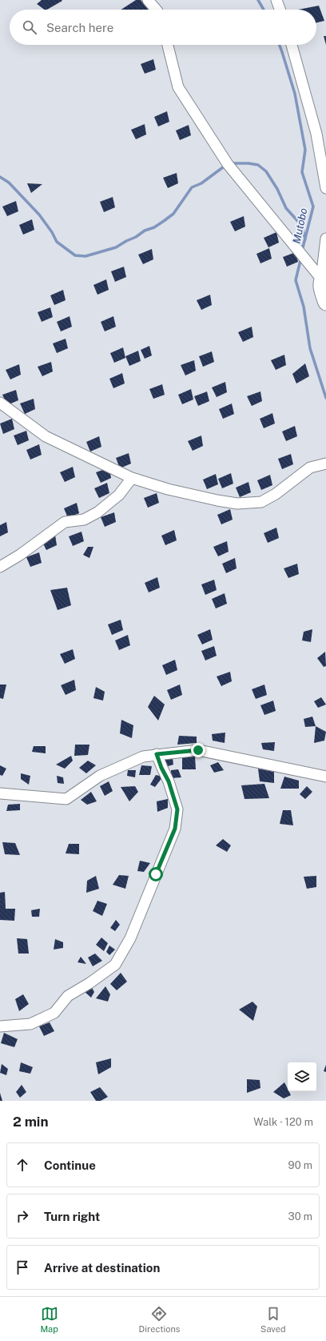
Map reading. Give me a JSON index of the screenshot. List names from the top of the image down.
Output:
{
  "water": ["Mutobo"],
  "page": {
    "search": "Search here",
    "heading": ["2 min", "Walk · 120 m"],
    "list": [
      ["Continue", "90 m"],
      ["Turn right", "30 m"],
      "Arrive at destination"
    ],
    "nav": ["Map", "Directions", "Saved"]
  }
}
